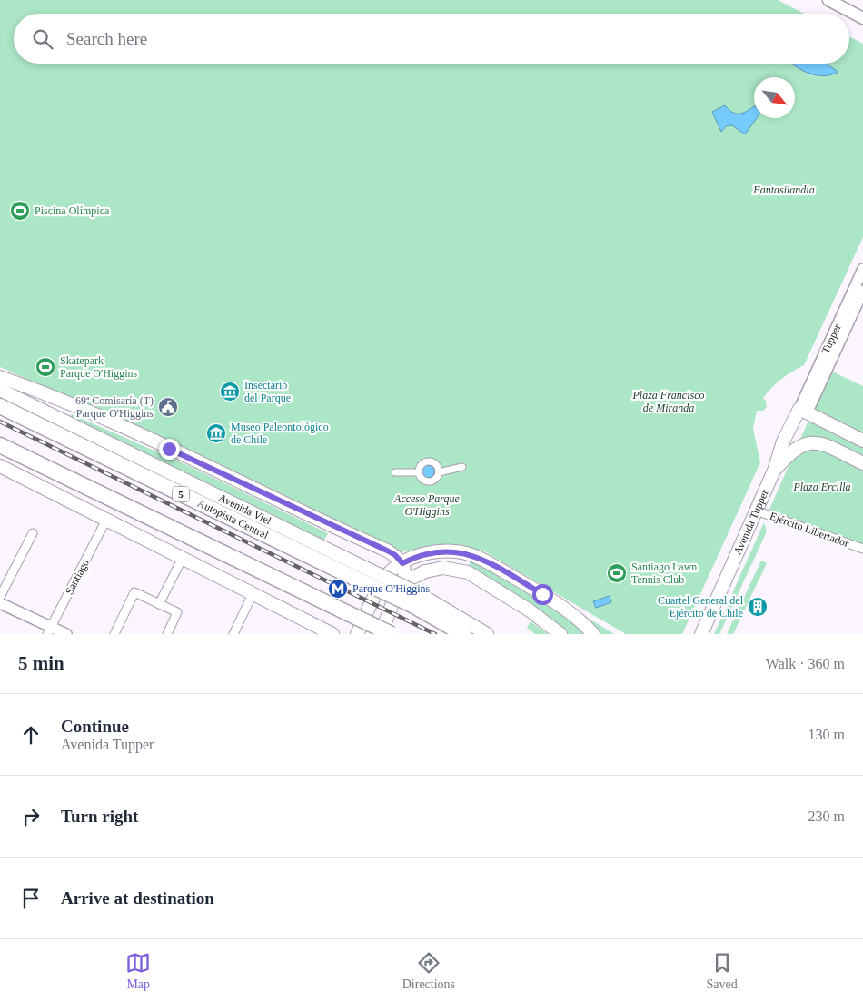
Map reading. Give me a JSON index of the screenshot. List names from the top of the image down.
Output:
{
  "streets": {
    "highway": ["5", "Autopista Central"],
    "main road": ["Avenida Viel", "Avenida Tupper"],
    "street": ["Tupper", "Ejército Libertador", "Santiago"]
  },
  "crossings": [
    ["Tupper", "Avenida Tupper"],
    ["Avenida Viel", "Autopista Central"],
    ["Avenida Tupper", "Ejército Libertador"]
  ],
  "parks": [
    "Fantasilandia",
    "Plaza Francisco de Miranda",
    "Plaza Ercilla",
    "Acceso Parque O'Higgins"
  ],
  "places": {
    "sports": ["Piscina Olímpica", "Skatepark Parque O'Higgins", "Santiago Lawn Tennis Club"],
    "museum": ["Insectario del Parque", "Museo Paleontológico de Chile"],
    "public building": ["69ª Comisaría (T) Parque O'Higgins"],
    "metro station": ["Parque O'Higgins"],
    "building": ["Cuartel General del Ejército de Chile"]
  },
  "north": "bottom right",
  "page": {
    "search": "Search here",
    "heading": ["5 min", "Walk · 360 m"],
    "list": [
      ["Continue", "Avenida Tupper", "130 m"],
      ["Turn right", "230 m"],
      "Arrive at destination"
    ],
    "nav": ["Map", "Directions", "Saved"]
  }
}
